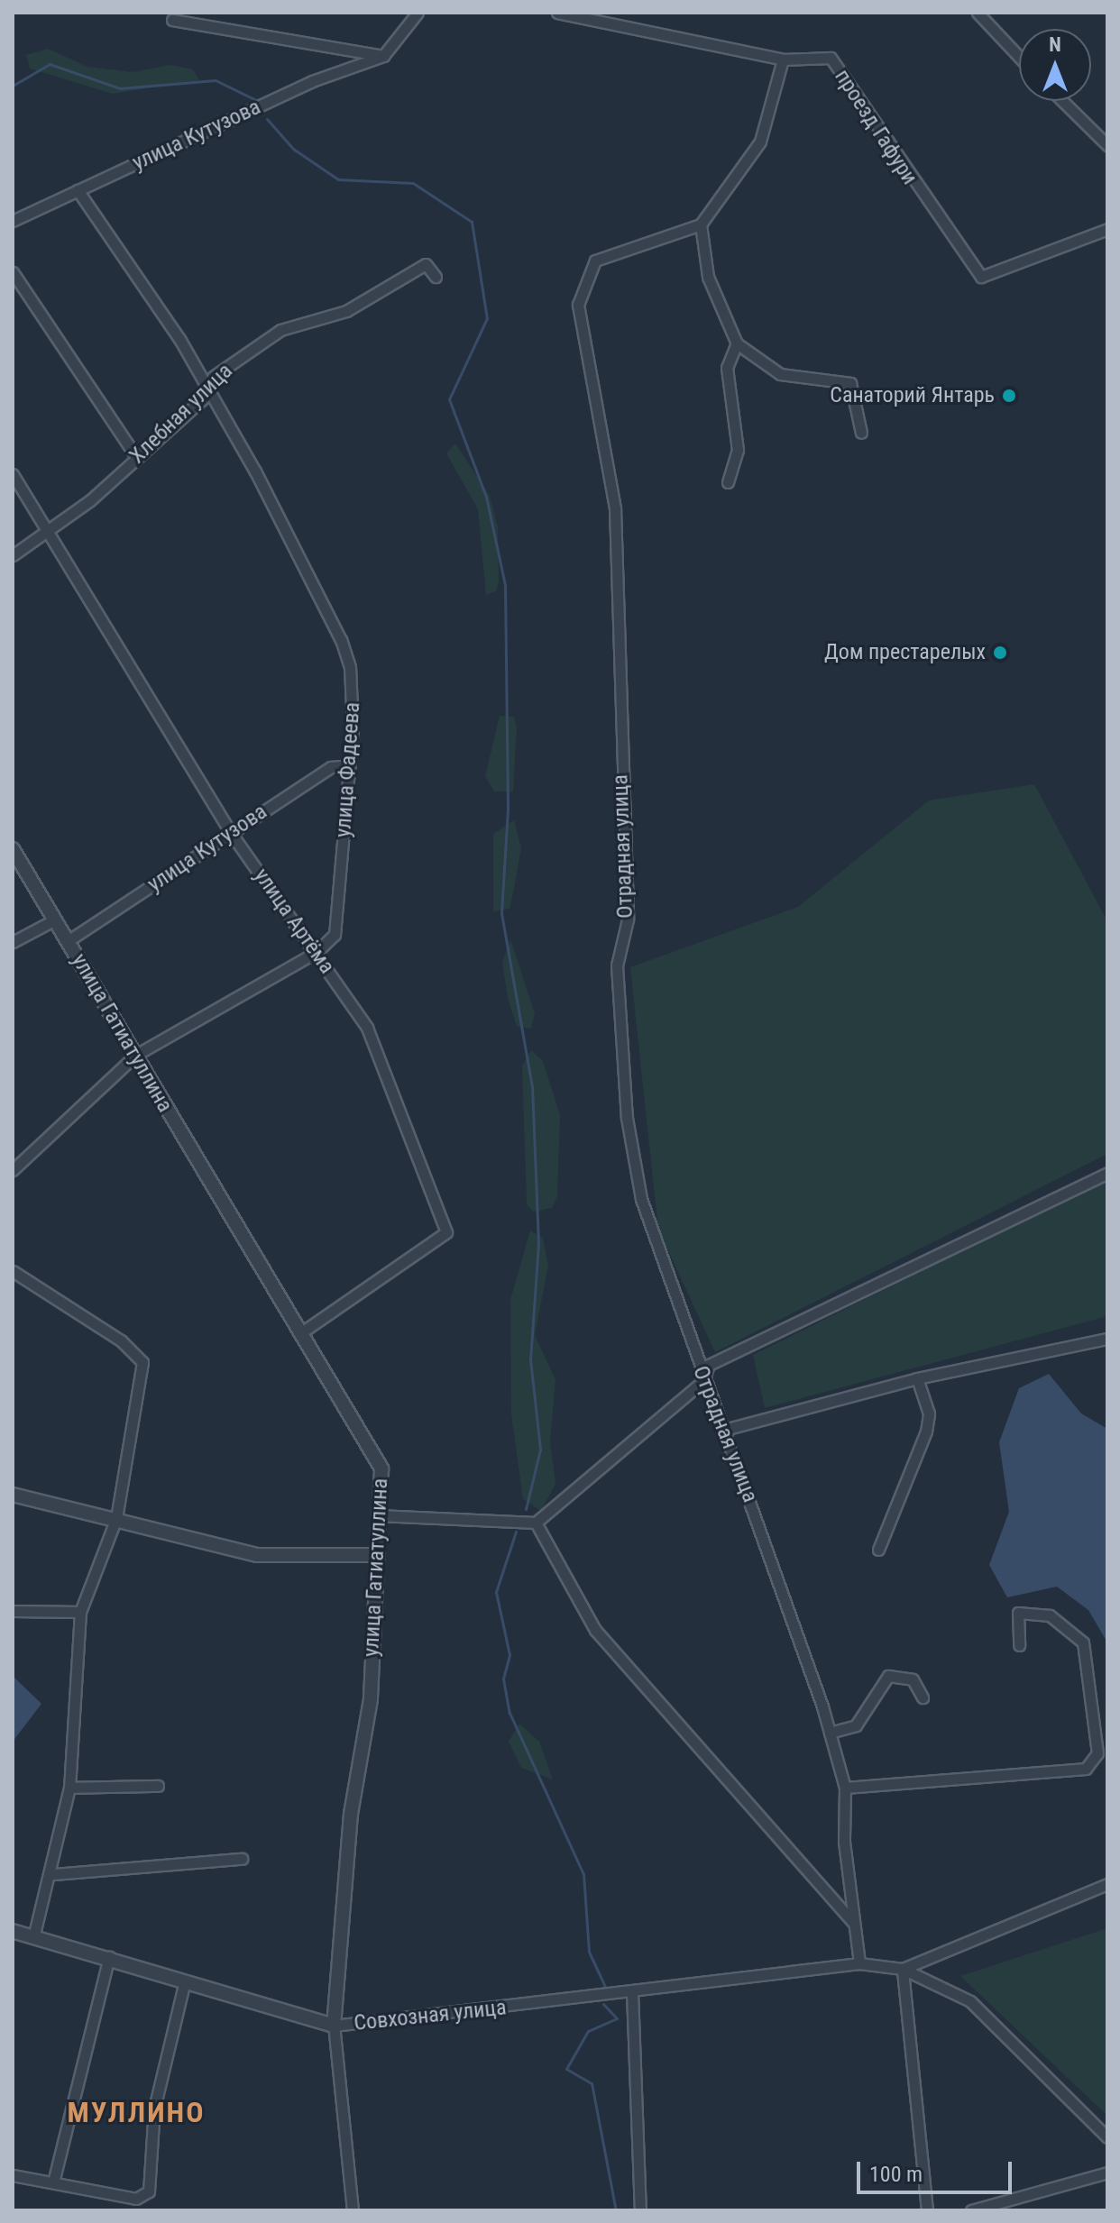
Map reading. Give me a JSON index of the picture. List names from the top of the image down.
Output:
{
  "streets": {
    "street": [
      "проезд Гафури",
      "улица Кутузова",
      "Хлебная улица",
      "улица Фадеева",
      "Отрадная улица",
      "улица Артёма",
      "улица Гатиатуллина",
      "Совхозная улица"
    ]
  },
  "crossings": [
    ["улица Кутузова", "улица Фадеева"],
    ["улица Кутузова", "улица Артёма"],
    ["улица Кутузова", "улица Гатиатуллина"],
    ["Хлебная улица", "улица Фадеева"],
    ["Хлебная улица", "улица Артёма"],
    ["улица Фадеева", "улица Артёма"],
    ["улица Фадеева", "улица Гатиатуллина"],
    ["Отрадная улица", "Совхозная улица"],
    ["улица Артёма", "улица Гатиатуллина"],
    ["улица Гатиатуллина", "Совхозная улица"]
  ],
  "districts": ["МУЛЛИНО"],
  "places": ["Санаторий Янтарь", "Дом престарелых"],
  "scale_bar": "100 m",
  "north": "top"
}
